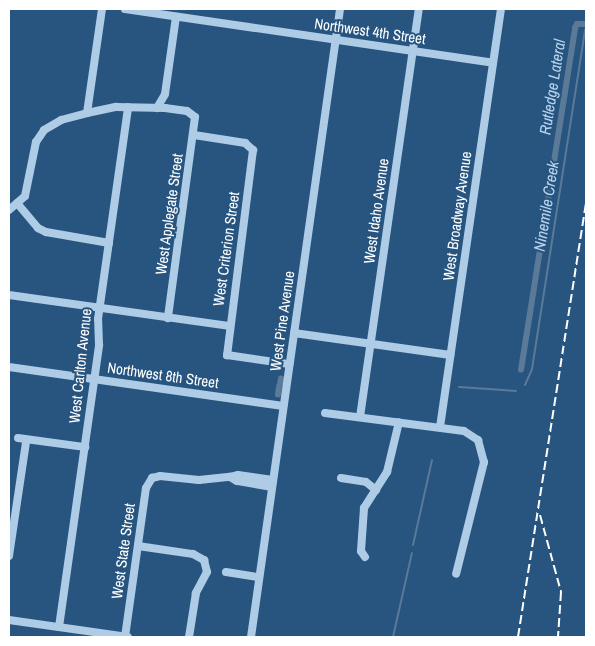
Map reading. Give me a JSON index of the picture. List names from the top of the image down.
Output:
{
  "streets": {
    "street": [
      "Northwest 4th Street",
      "West Idaho Avenue",
      "West Applegate Street",
      "West Broadway Avenue",
      "West Criterion Street",
      "West Pine Avenue",
      "West Carlton Avenue",
      "Northwest 8th Street",
      "West State Street"
    ]
  },
  "crossings": [
    ["Northwest 4th Street", "West Idaho Avenue"],
    ["Northwest 4th Street", "West Broadway Avenue"],
    ["Northwest 4th Street", "West Pine Avenue"],
    ["West Applegate Street", "West Criterion Street"],
    ["West Criterion Street", "West Pine Avenue"],
    ["West Pine Avenue", "Northwest 8th Street"],
    ["West Pine Avenue", "West State Street"],
    ["West Carlton Avenue", "Northwest 8th Street"]
  ],
  "water": ["Rutledge Lateral", "Ninemile Creek"]
}
